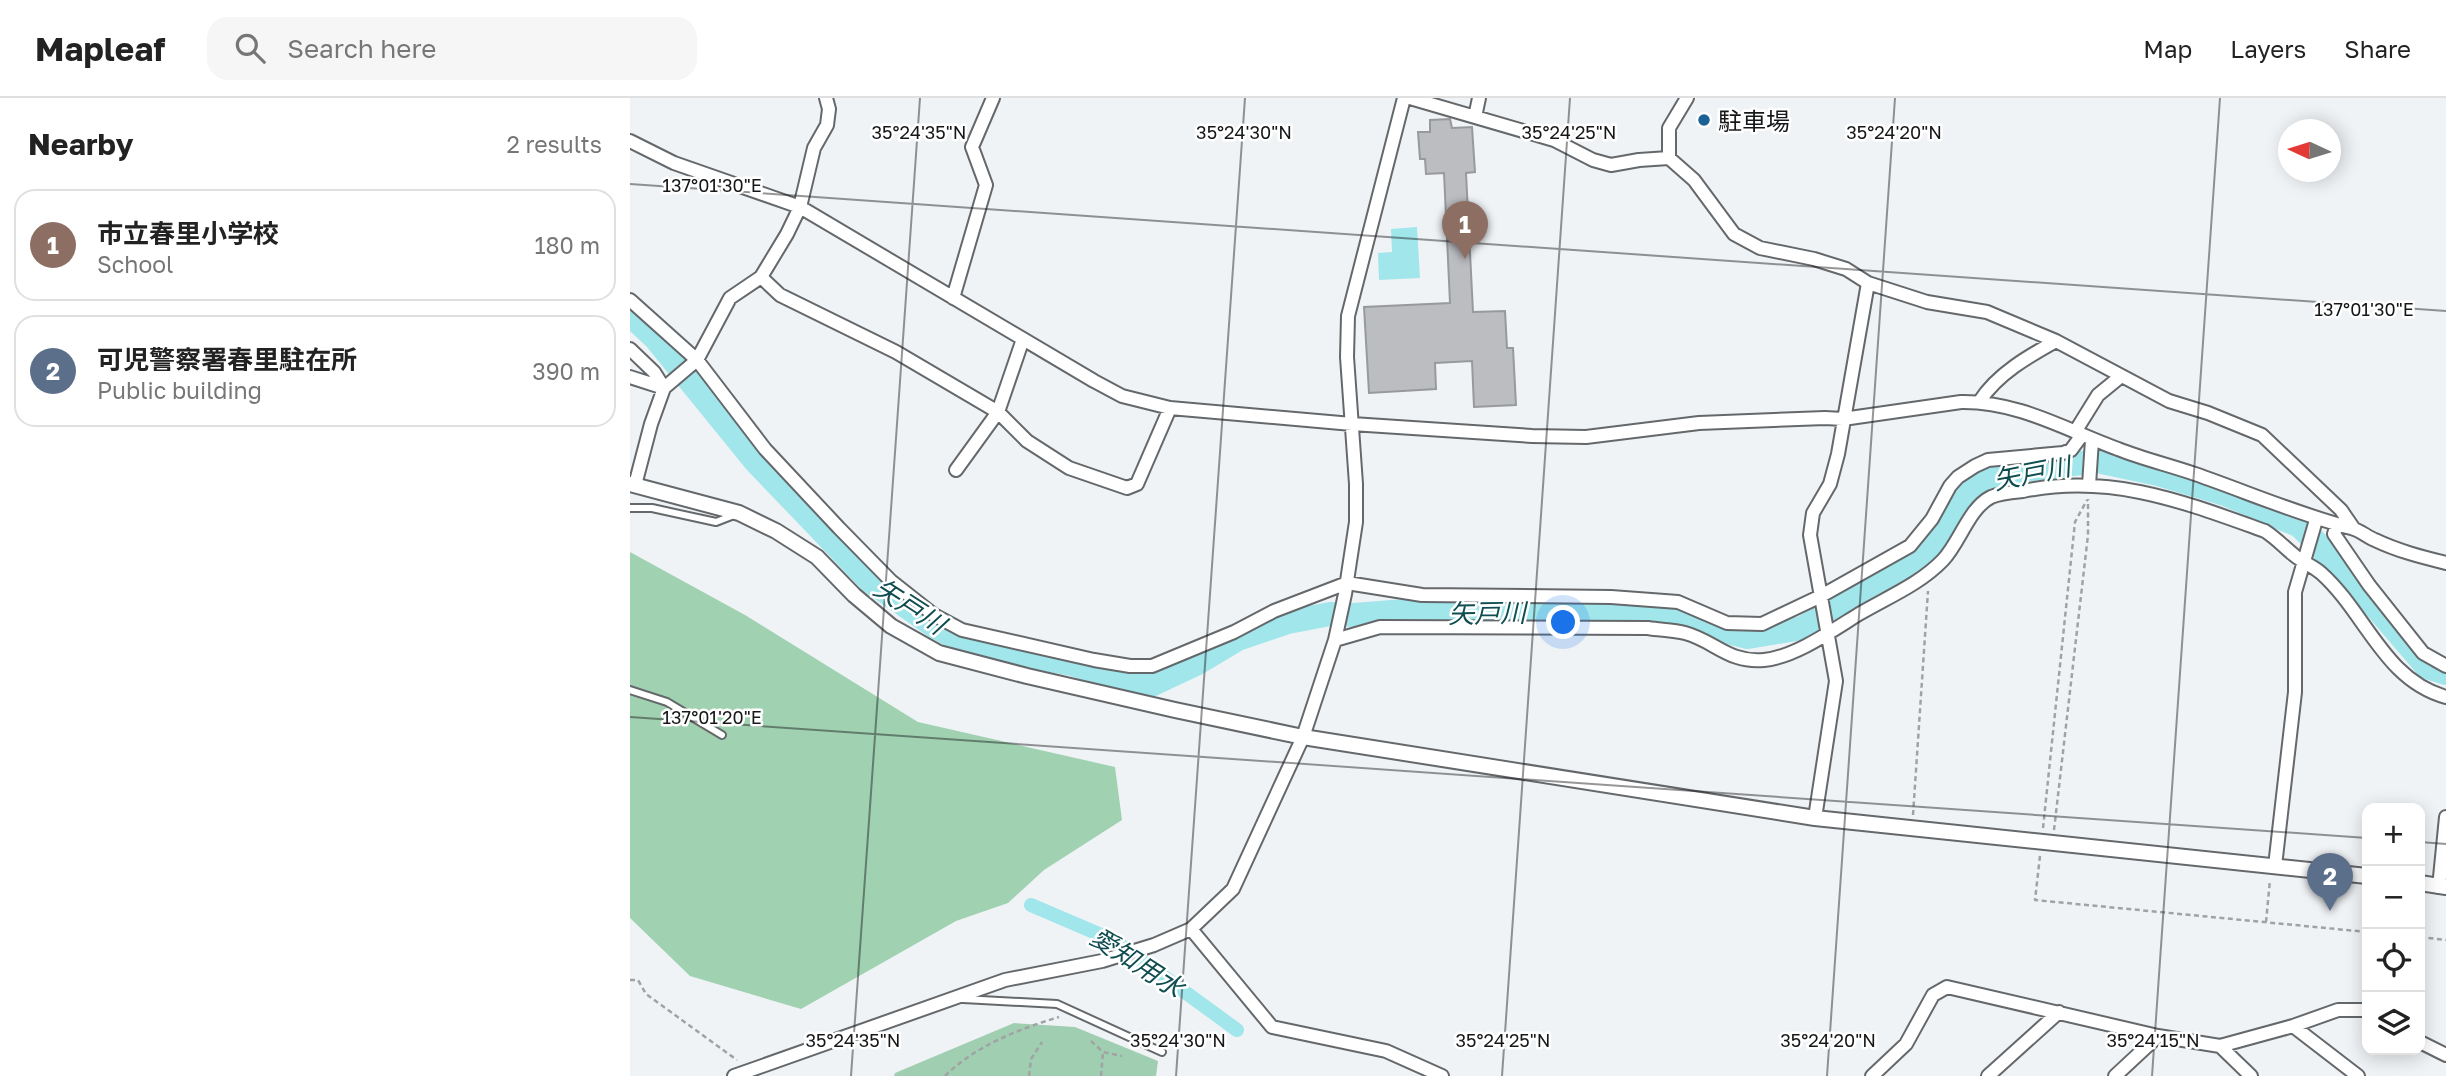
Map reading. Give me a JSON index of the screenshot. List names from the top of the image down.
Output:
{
  "water": ["矢戸川", "愛知用水"],
  "places": ["駐車場"],
  "north": "left",
  "page": {
    "header": "Mapleaf",
    "search": "Search here",
    "nav": ["Map", "Layers", "Share"],
    "heading": ["Nearby", "2 results"],
    "list": [
      {
        "mark": "1",
        "name": "市立春里小学校",
        "note": "School",
        "value": "180 m"
      },
      {
        "mark": "2",
        "name": "可児警察署春里駐在所",
        "note": "Public building",
        "value": "390 m"
      }
    ],
    "pins": ["1", "2"],
    "map_buttons": ["+", "−"]
  },
  "coordinates": [
    "35°24'35\"N",
    "35°24'30\"N",
    "35°24'25\"N",
    "35°24'20\"N",
    "137°01'30\"E",
    "137°01'20\"E",
    "35°24'15\"N"
  ]
}
